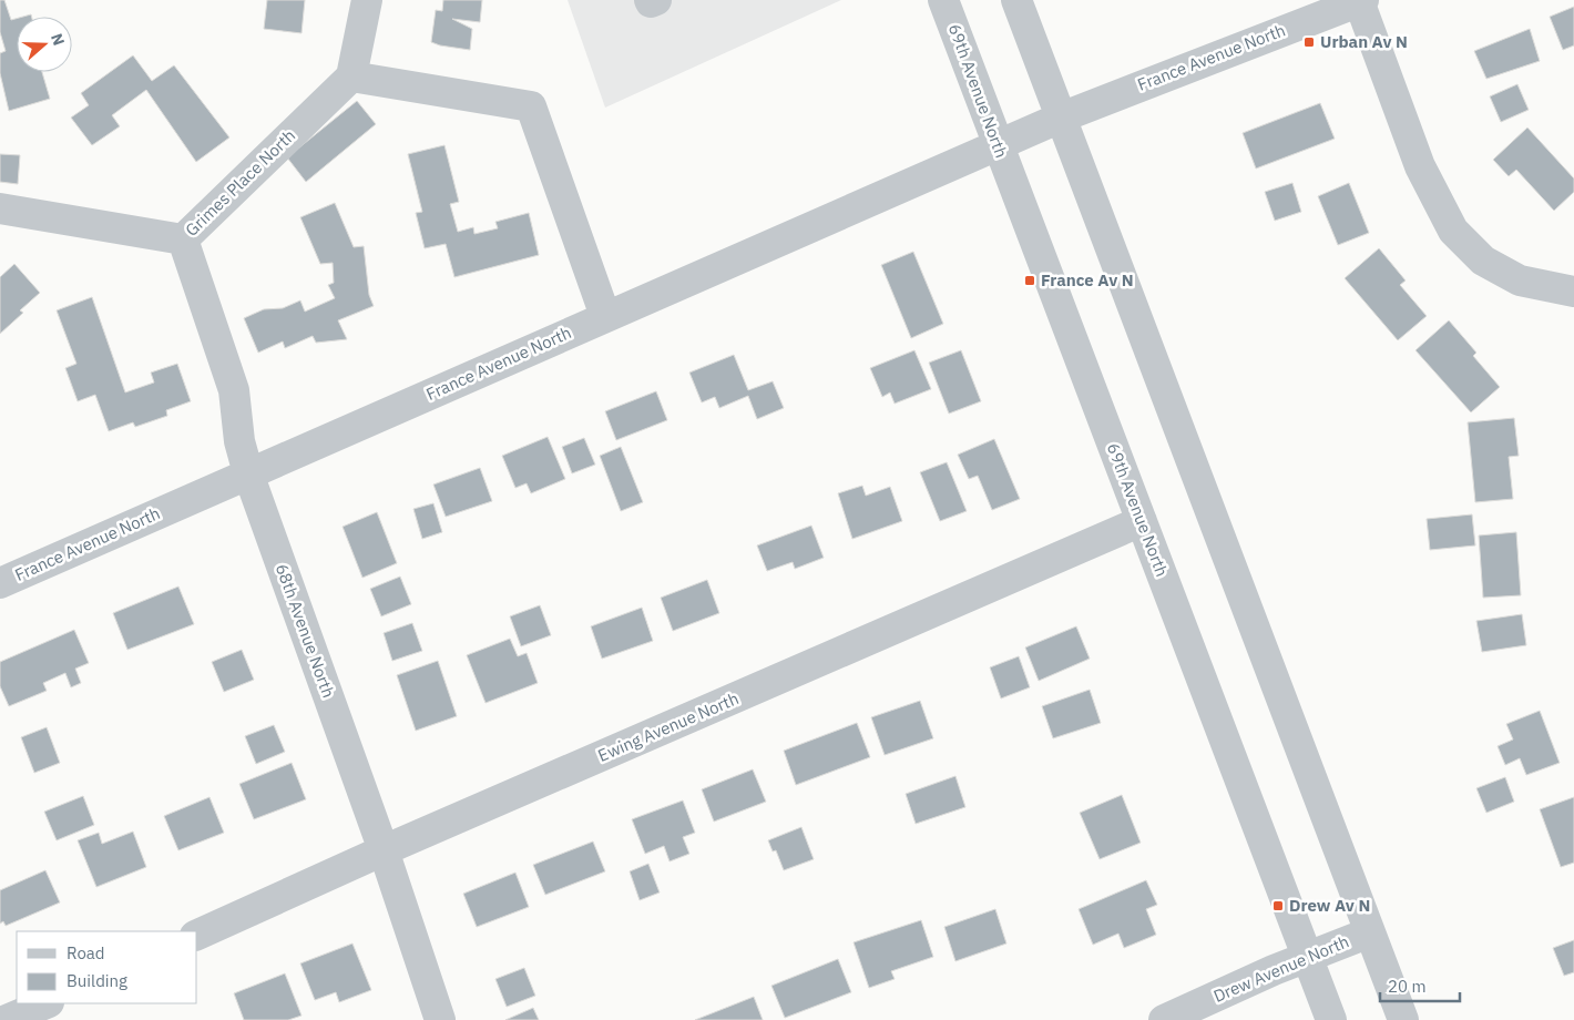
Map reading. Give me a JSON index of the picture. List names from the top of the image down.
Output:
{
  "streets": {
    "street": [
      "France Avenue North",
      "69th Avenue North",
      "Grimes Place North",
      "68th Avenue North",
      "Ewing Avenue North",
      "Drew Avenue North"
    ]
  },
  "crossings": [
    ["France Avenue North", "69th Avenue North"],
    ["France Avenue North", "68th Avenue North"],
    ["69th Avenue North", "Ewing Avenue North"],
    ["69th Avenue North", "Drew Avenue North"],
    ["Grimes Place North", "68th Avenue North"],
    ["68th Avenue North", "Ewing Avenue North"]
  ],
  "places": {
    "transit": ["Urban Av N", "France Av N", "Drew Av N"]
  },
  "legend": ["Road", "Building"],
  "scale_bar": "20 m",
  "north": "right"
}
